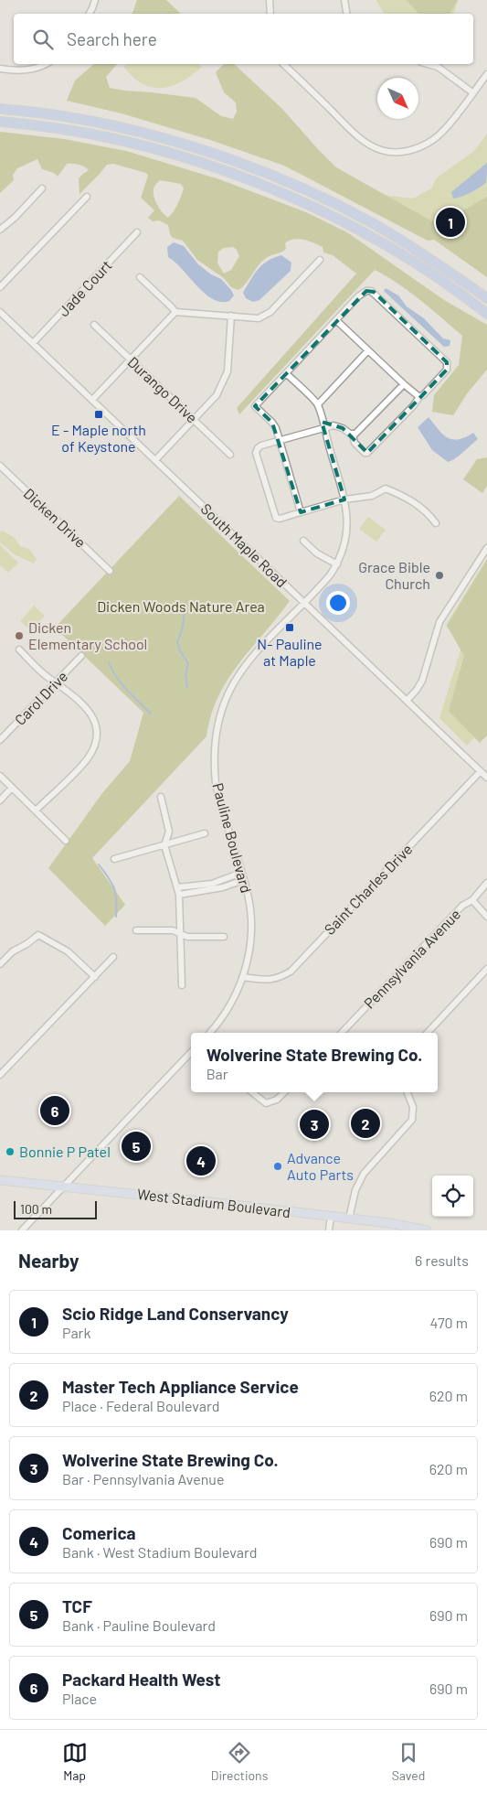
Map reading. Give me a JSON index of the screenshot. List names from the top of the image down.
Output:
{
  "streets": {
    "main road": ["West Stadium Boulevard"],
    "street": [
      "Jade Court",
      "Durango Drive",
      "Dicken Drive",
      "South Maple Road",
      "Carol Drive",
      "Pauline Boulevard",
      "Saint Charles Drive",
      "Pennsylvania Avenue"
    ]
  },
  "crossings": [
    ["Jade Court", "South Maple Road"],
    ["South Maple Road", "Pauline Boulevard"],
    ["South Maple Road", "Saint Charles Drive"],
    ["Pauline Boulevard", "Saint Charles Drive"]
  ],
  "parks": ["Dicken Woods Nature Area"],
  "places": {
    "transit": ["E - Maple north of Keystone", "N- Pauline at Maple"],
    "other": [
      "Grace Bible Church",
      "Dicken Elementary School",
      "Bonnie P Patel",
      "Advance Auto Parts"
    ]
  },
  "scale_bar": "100 m",
  "north": "bottom right",
  "page": {
    "search": "Search here",
    "pins": [
      "1",
      "6",
      "2",
      "3",
      "5",
      "4"
    ],
    "popup": ["Wolverine State Brewing Co.", "Bar"],
    "scale": "100 m",
    "heading": ["Nearby", "6 results"],
    "list": [
      {
        "mark": "1",
        "name": "Scio Ridge Land Conservancy",
        "note": "Park",
        "value": "470 m"
      },
      {
        "mark": "2",
        "name": "Master Tech Appliance Service",
        "note": "Place · Federal Boulevard",
        "value": "620 m"
      },
      {
        "mark": "3",
        "name": "Wolverine State Brewing Co.",
        "note": "Bar · Pennsylvania Avenue",
        "value": "620 m"
      },
      {
        "mark": "4",
        "name": "Comerica",
        "note": "Bank · West Stadium Boulevard",
        "value": "690 m"
      },
      {
        "mark": "5",
        "name": "TCF",
        "note": "Bank · Pauline Boulevard",
        "value": "690 m"
      },
      {
        "mark": "6",
        "name": "Packard Health West",
        "note": "Place",
        "value": "690 m"
      }
    ],
    "nav": ["Map", "Directions", "Saved"]
  }
}
